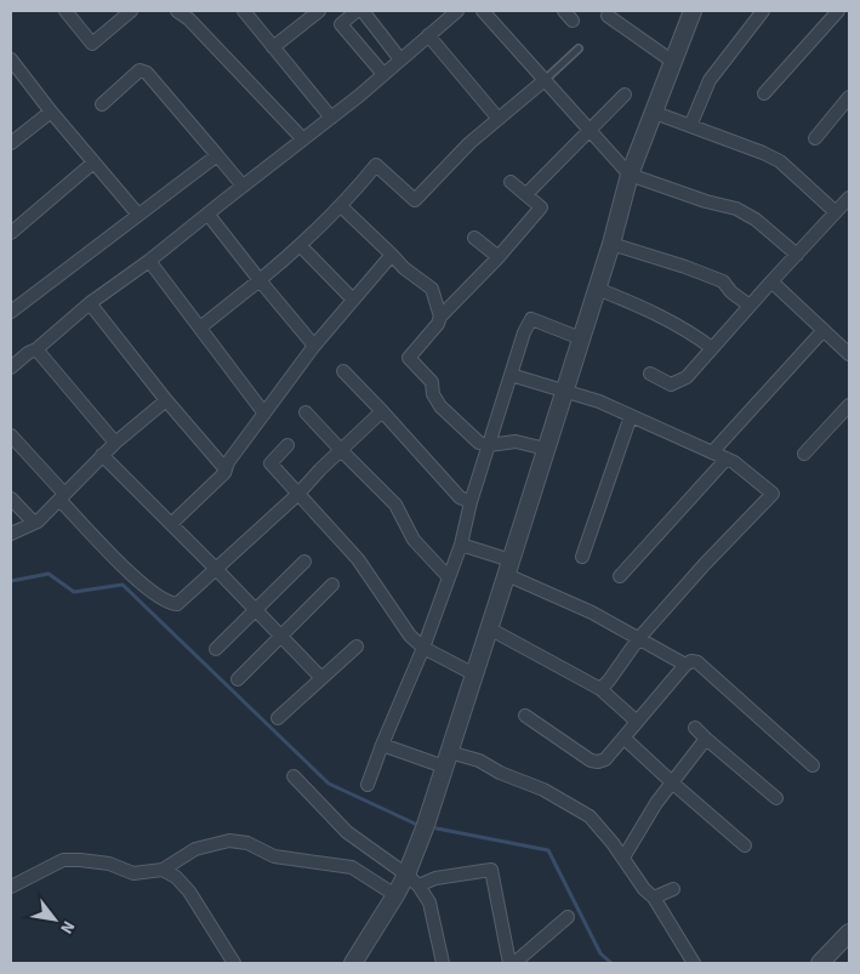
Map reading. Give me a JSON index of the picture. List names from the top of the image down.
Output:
{
  "north": "bottom right"
}
